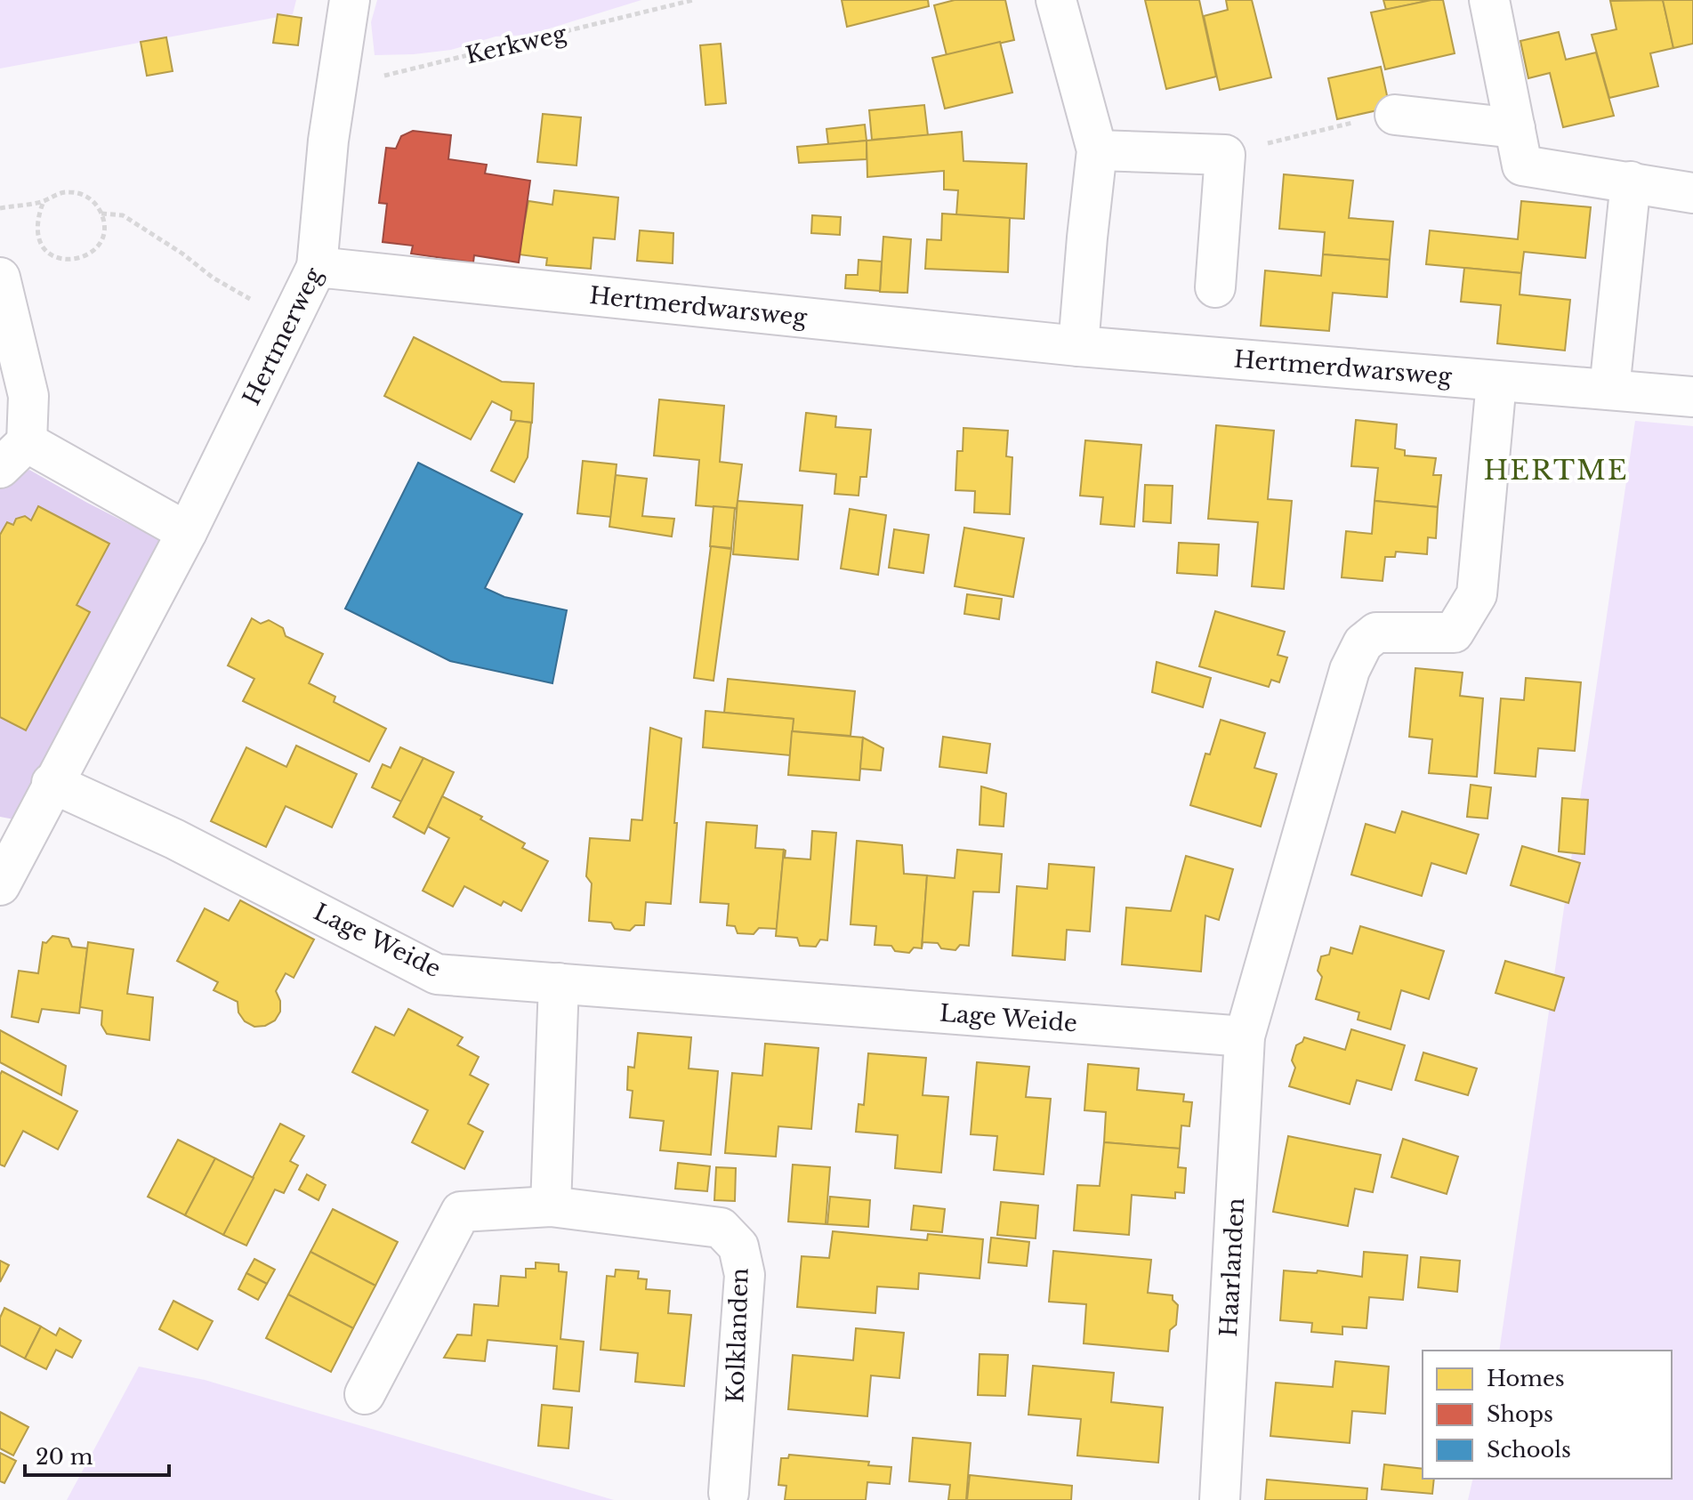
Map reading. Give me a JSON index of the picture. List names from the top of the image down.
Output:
{
  "streets": {
    "street": [
      "Hertmerdwarsweg",
      "Hertmerweg",
      "Lage Weide",
      "Haarlanden",
      "Kolklanden"
    ],
    "path": ["Kerkweg"]
  },
  "crossings": [
    ["Kerkweg", "Hertmerweg"],
    ["Hertmerdwarsweg", "Hertmerweg"],
    ["Hertmerweg", "Lage Weide"],
    ["Lage Weide", "Haarlanden"]
  ],
  "districts": ["HERTME"],
  "legend": ["Homes", "Shops", "Schools"],
  "scale_bar": "20 m"
}
